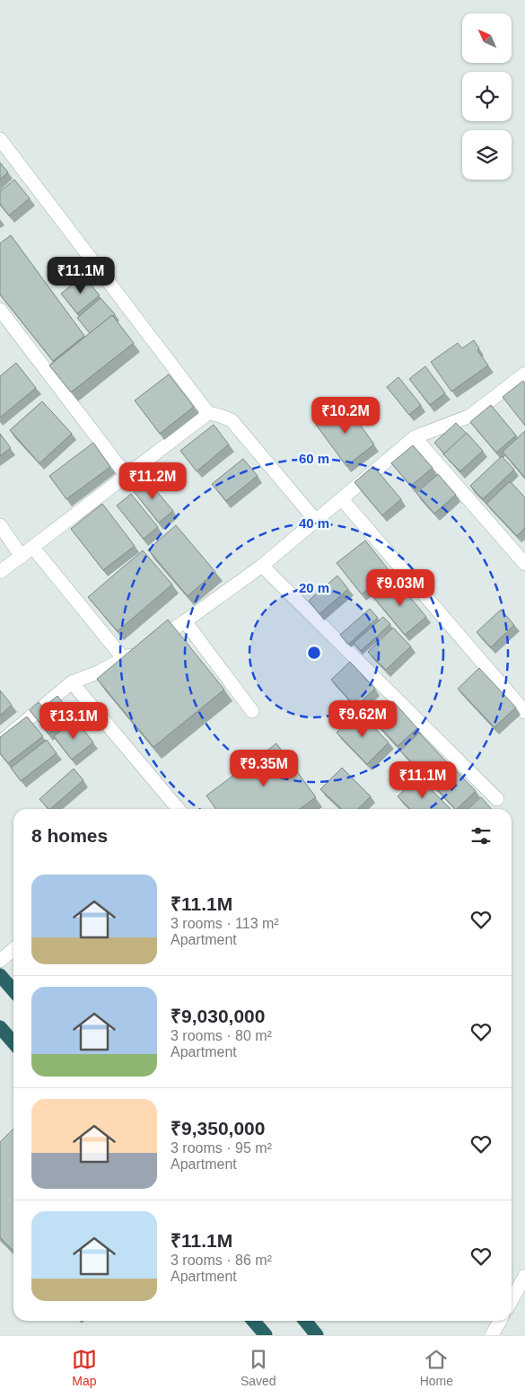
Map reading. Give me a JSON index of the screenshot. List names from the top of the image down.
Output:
{
  "north": "top left",
  "page": {
    "price": [
      "₹11.1M",
      "₹10.2M",
      "₹11.2M",
      "₹9.03M",
      "₹9.62M",
      "₹13.1M",
      "₹9.35M",
      "₹11.1M"
    ],
    "heading": "8 homes",
    "list": [
      {
        "name": "₹11.1M",
        "note": "3 rooms · 113 m² · Apartment"
      },
      {
        "name": "₹9,030,000",
        "note": "3 rooms · 80 m² · Apartment"
      },
      {
        "name": "₹9,350,000",
        "note": "3 rooms · 95 m² · Apartment"
      },
      {
        "name": "₹11.1M",
        "note": "3 rooms · 86 m² · Apartment"
      }
    ],
    "tabs": ["Map", "Saved", "Home"]
  },
  "rings": ["60 m", "40 m", "20 m"]
}
